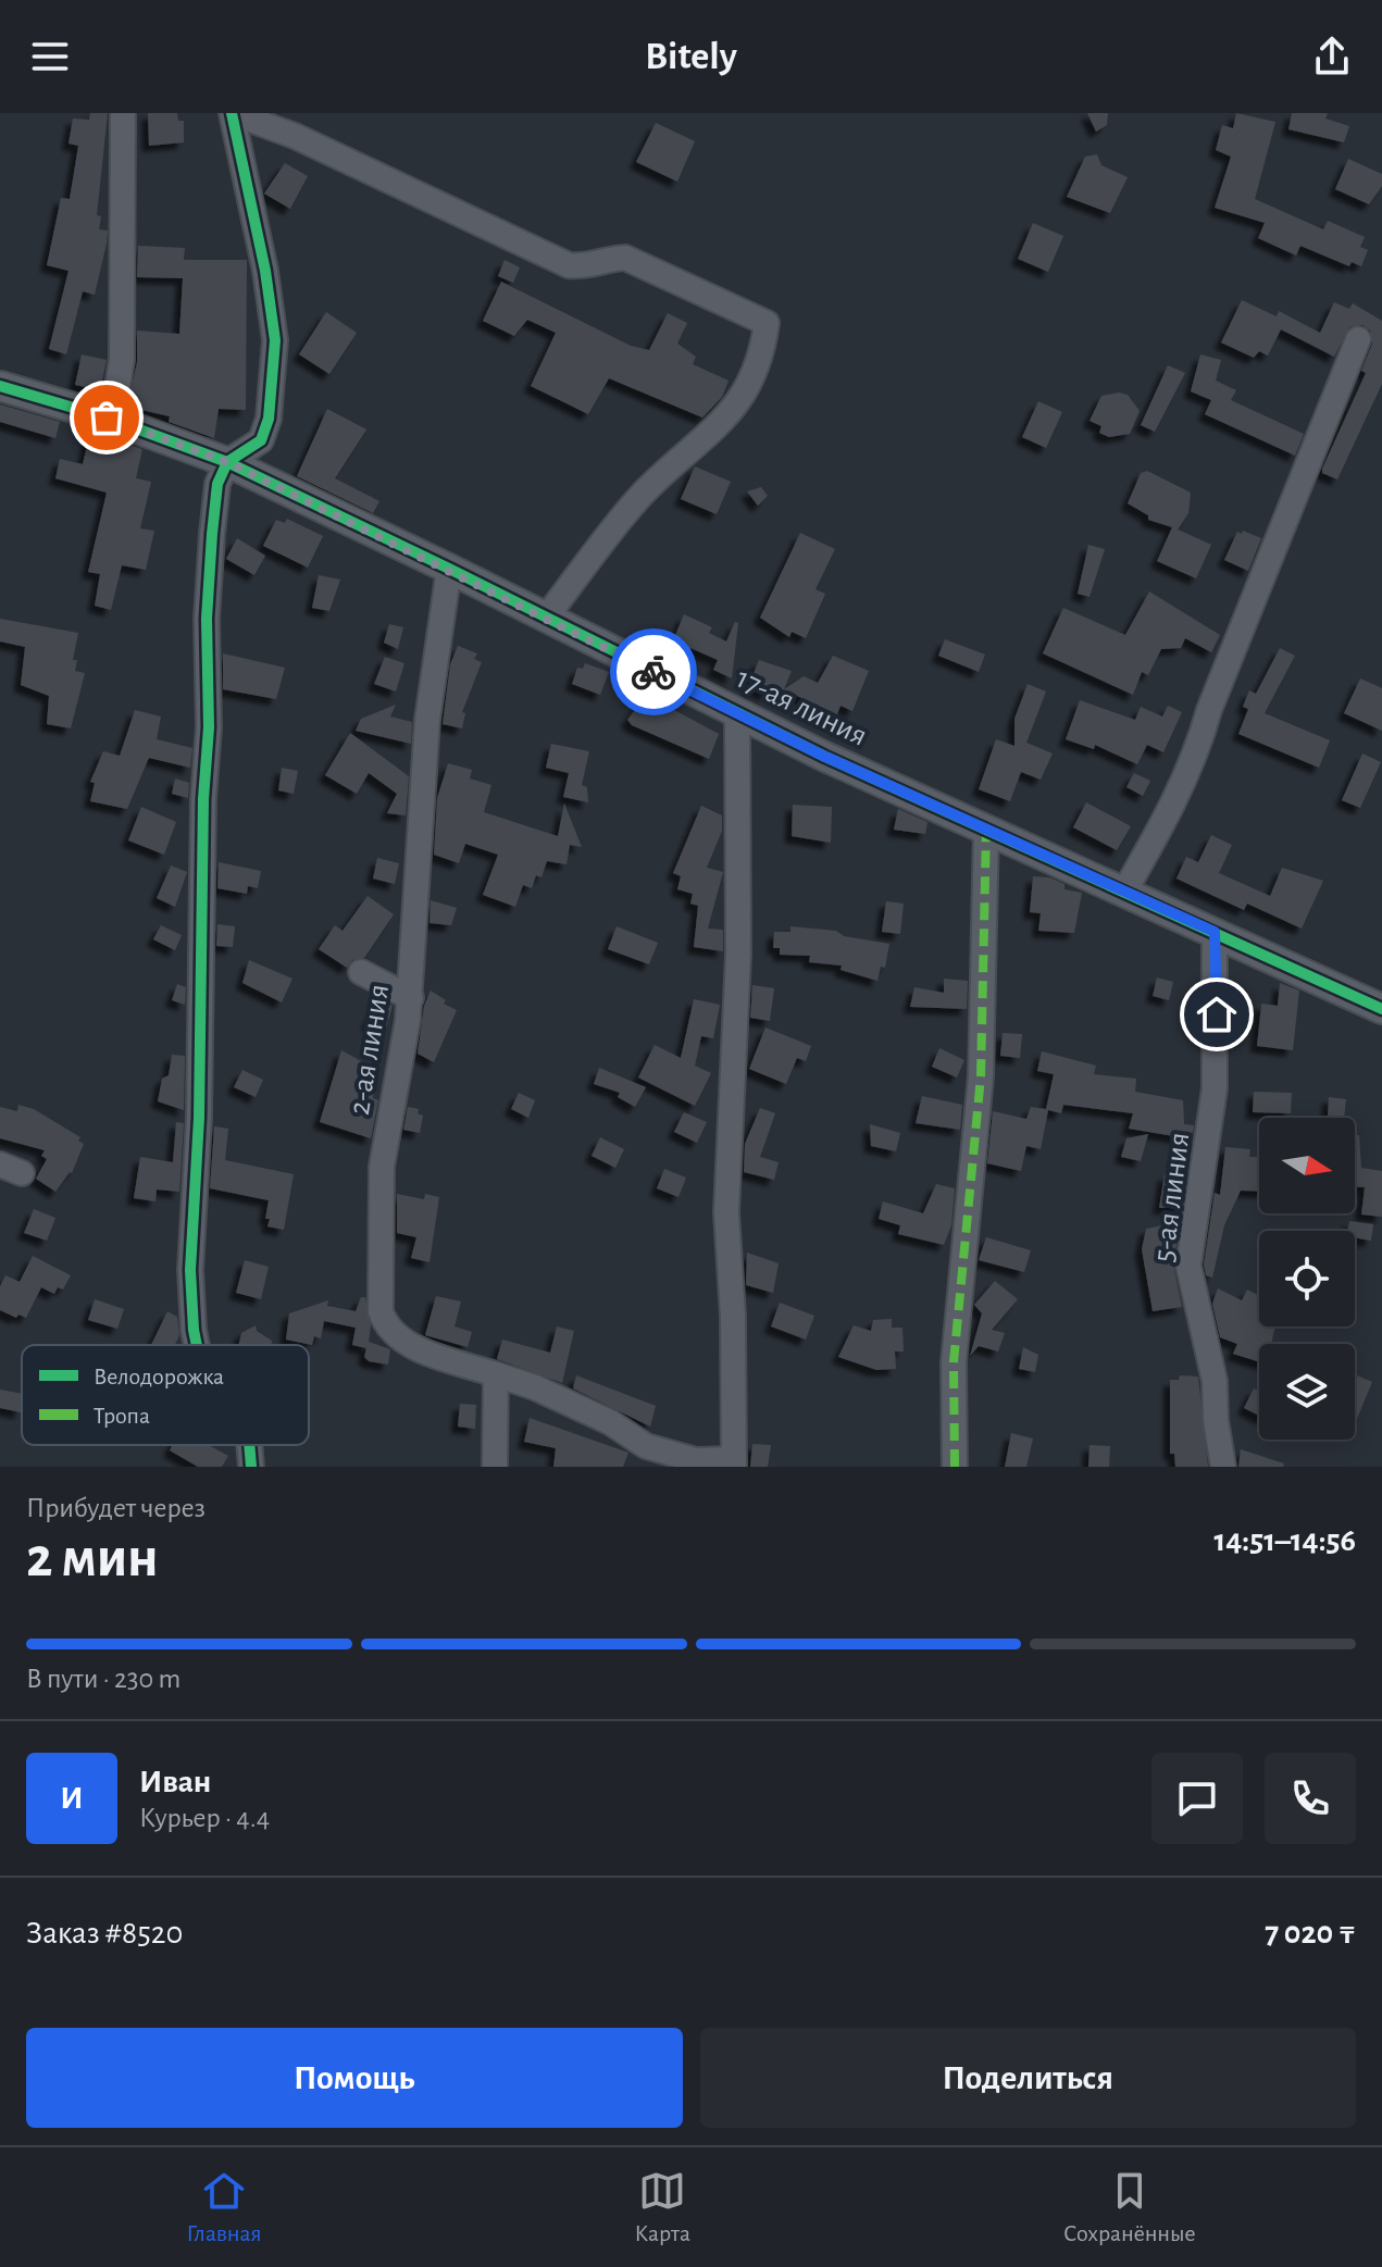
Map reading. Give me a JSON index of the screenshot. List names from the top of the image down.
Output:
{
  "streets": {
    "street": ["17-ая линия", "2-ая линия", "5-ая линия"]
  },
  "crossings": [
    ["17-ая линия", "2-ая линия"],
    ["17-ая линия", "5-ая линия"]
  ],
  "legend": ["Велодорожка", "Тропа"],
  "north": "right",
  "page": {
    "header": "Bitely",
    "heading": ["2 мин", "Прибудет через", "14:51–14:56"],
    "panel": [
      "Иван",
      "Курьер · 4.4",
      "Заказ #8520",
      "7 020 ₸"
    ],
    "bar": "В пути · 230 m",
    "round": "И",
    "buttons": ["Помощь", "Поделиться"],
    "tabs": ["Главная", "Карта", "Сохранённые"]
  }
}
